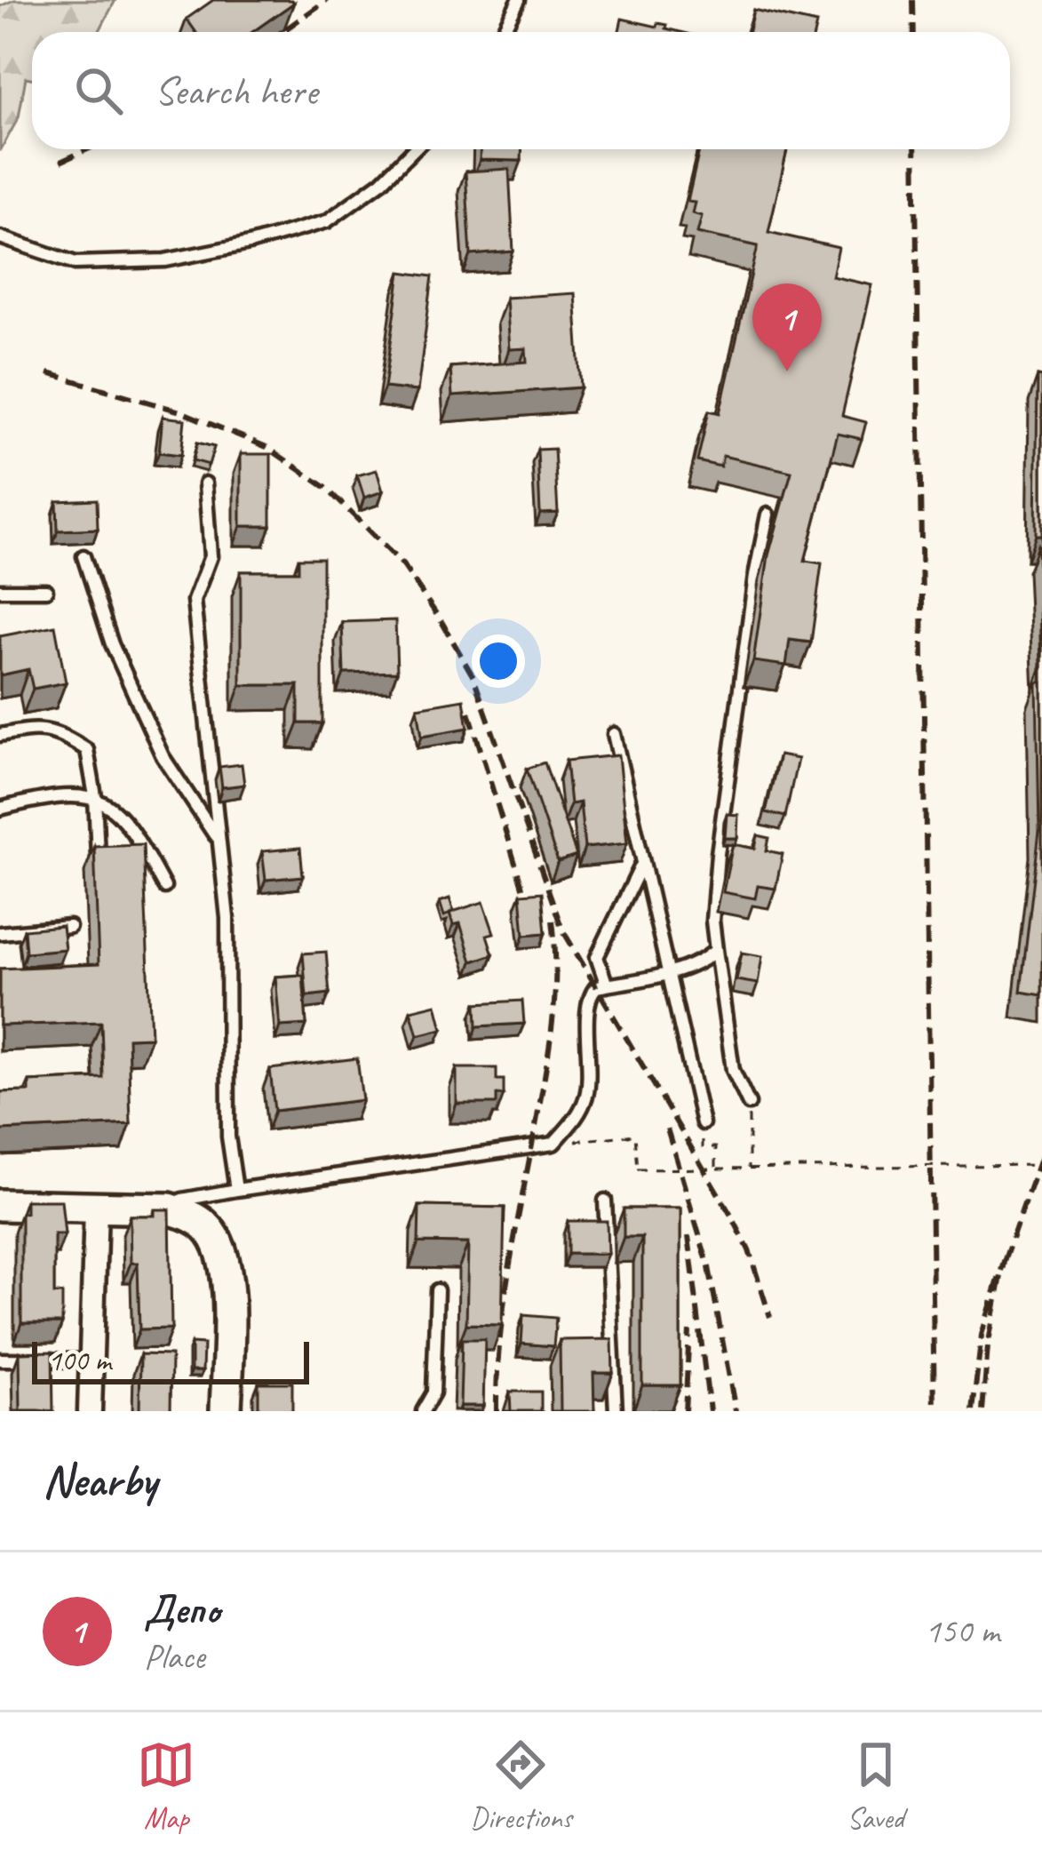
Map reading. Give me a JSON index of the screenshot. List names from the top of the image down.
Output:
{
  "scale_bar": "100 m",
  "page": {
    "search": "Search here",
    "pins": "1",
    "scale": "100 m",
    "heading": "Nearby",
    "list": [
      {
        "mark": "1",
        "name": "Депо",
        "note": "Place",
        "value": "150 m"
      }
    ],
    "nav": ["Map", "Directions", "Saved"]
  }
}
